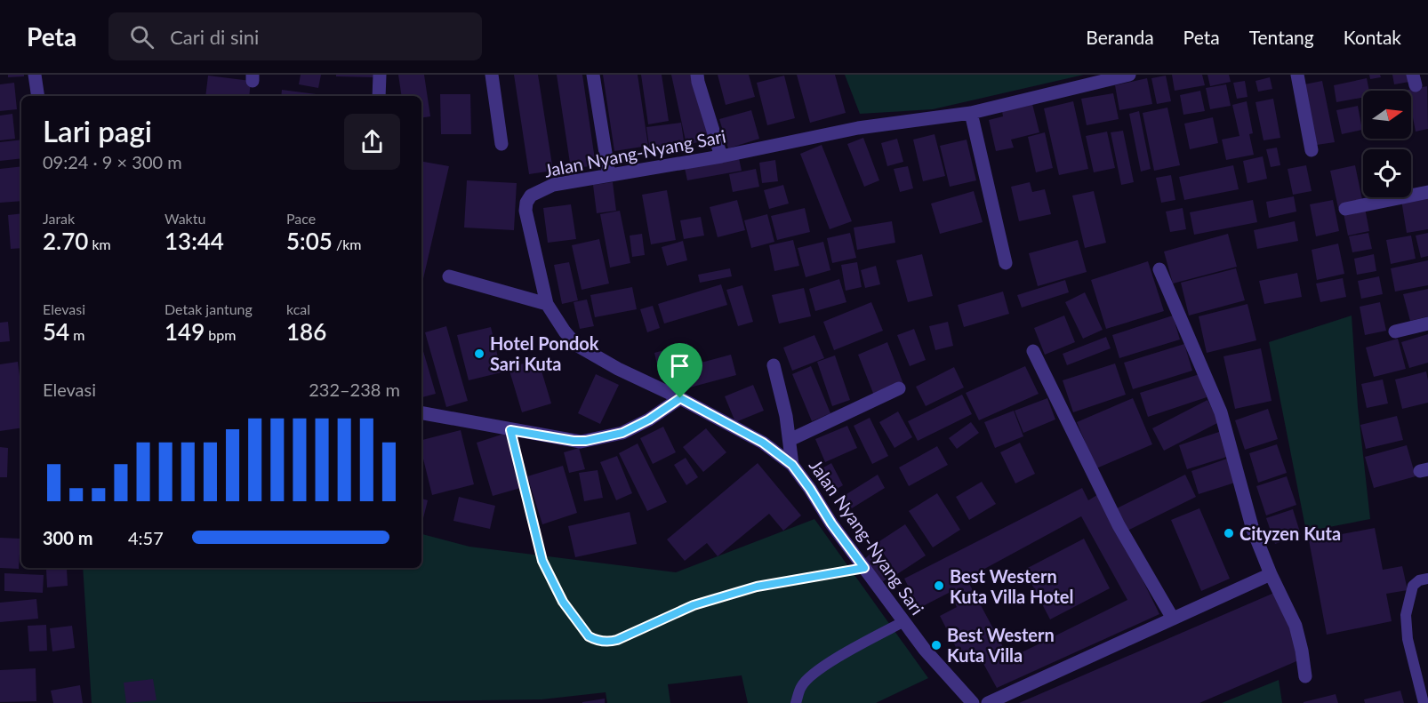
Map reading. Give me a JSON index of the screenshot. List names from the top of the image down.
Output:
{
  "streets": {
    "street": ["Jalan Nyang-Nyang Sari"]
  },
  "places": [
    "Hotel Pondok Sari Kuta",
    "Cityzen Kuta",
    "Best Western Kuta Villa Hotel",
    "Best Western Kuta Villa"
  ],
  "north": "right",
  "page": {
    "header": "Peta",
    "search": "Cari di sini",
    "nav": [
      "Beranda",
      "Peta",
      "Tentang",
      "Kontak"
    ],
    "heading": ["Lari pagi", "09:24 · 9 × 300 m"],
    "stats": [
      ["Jarak", "2.70 km"],
      ["Waktu", "13:44"],
      ["Pace", "5:05 /km"],
      ["Elevasi", "54 m"],
      ["Detak jantung", "149 bpm"],
      ["kcal", "186"]
    ],
    "chart": ["Elevasi", "232–238 m"],
    "list": [
      {
        "name": "300 m",
        "note": "4:57"
      }
    ]
  }
}
